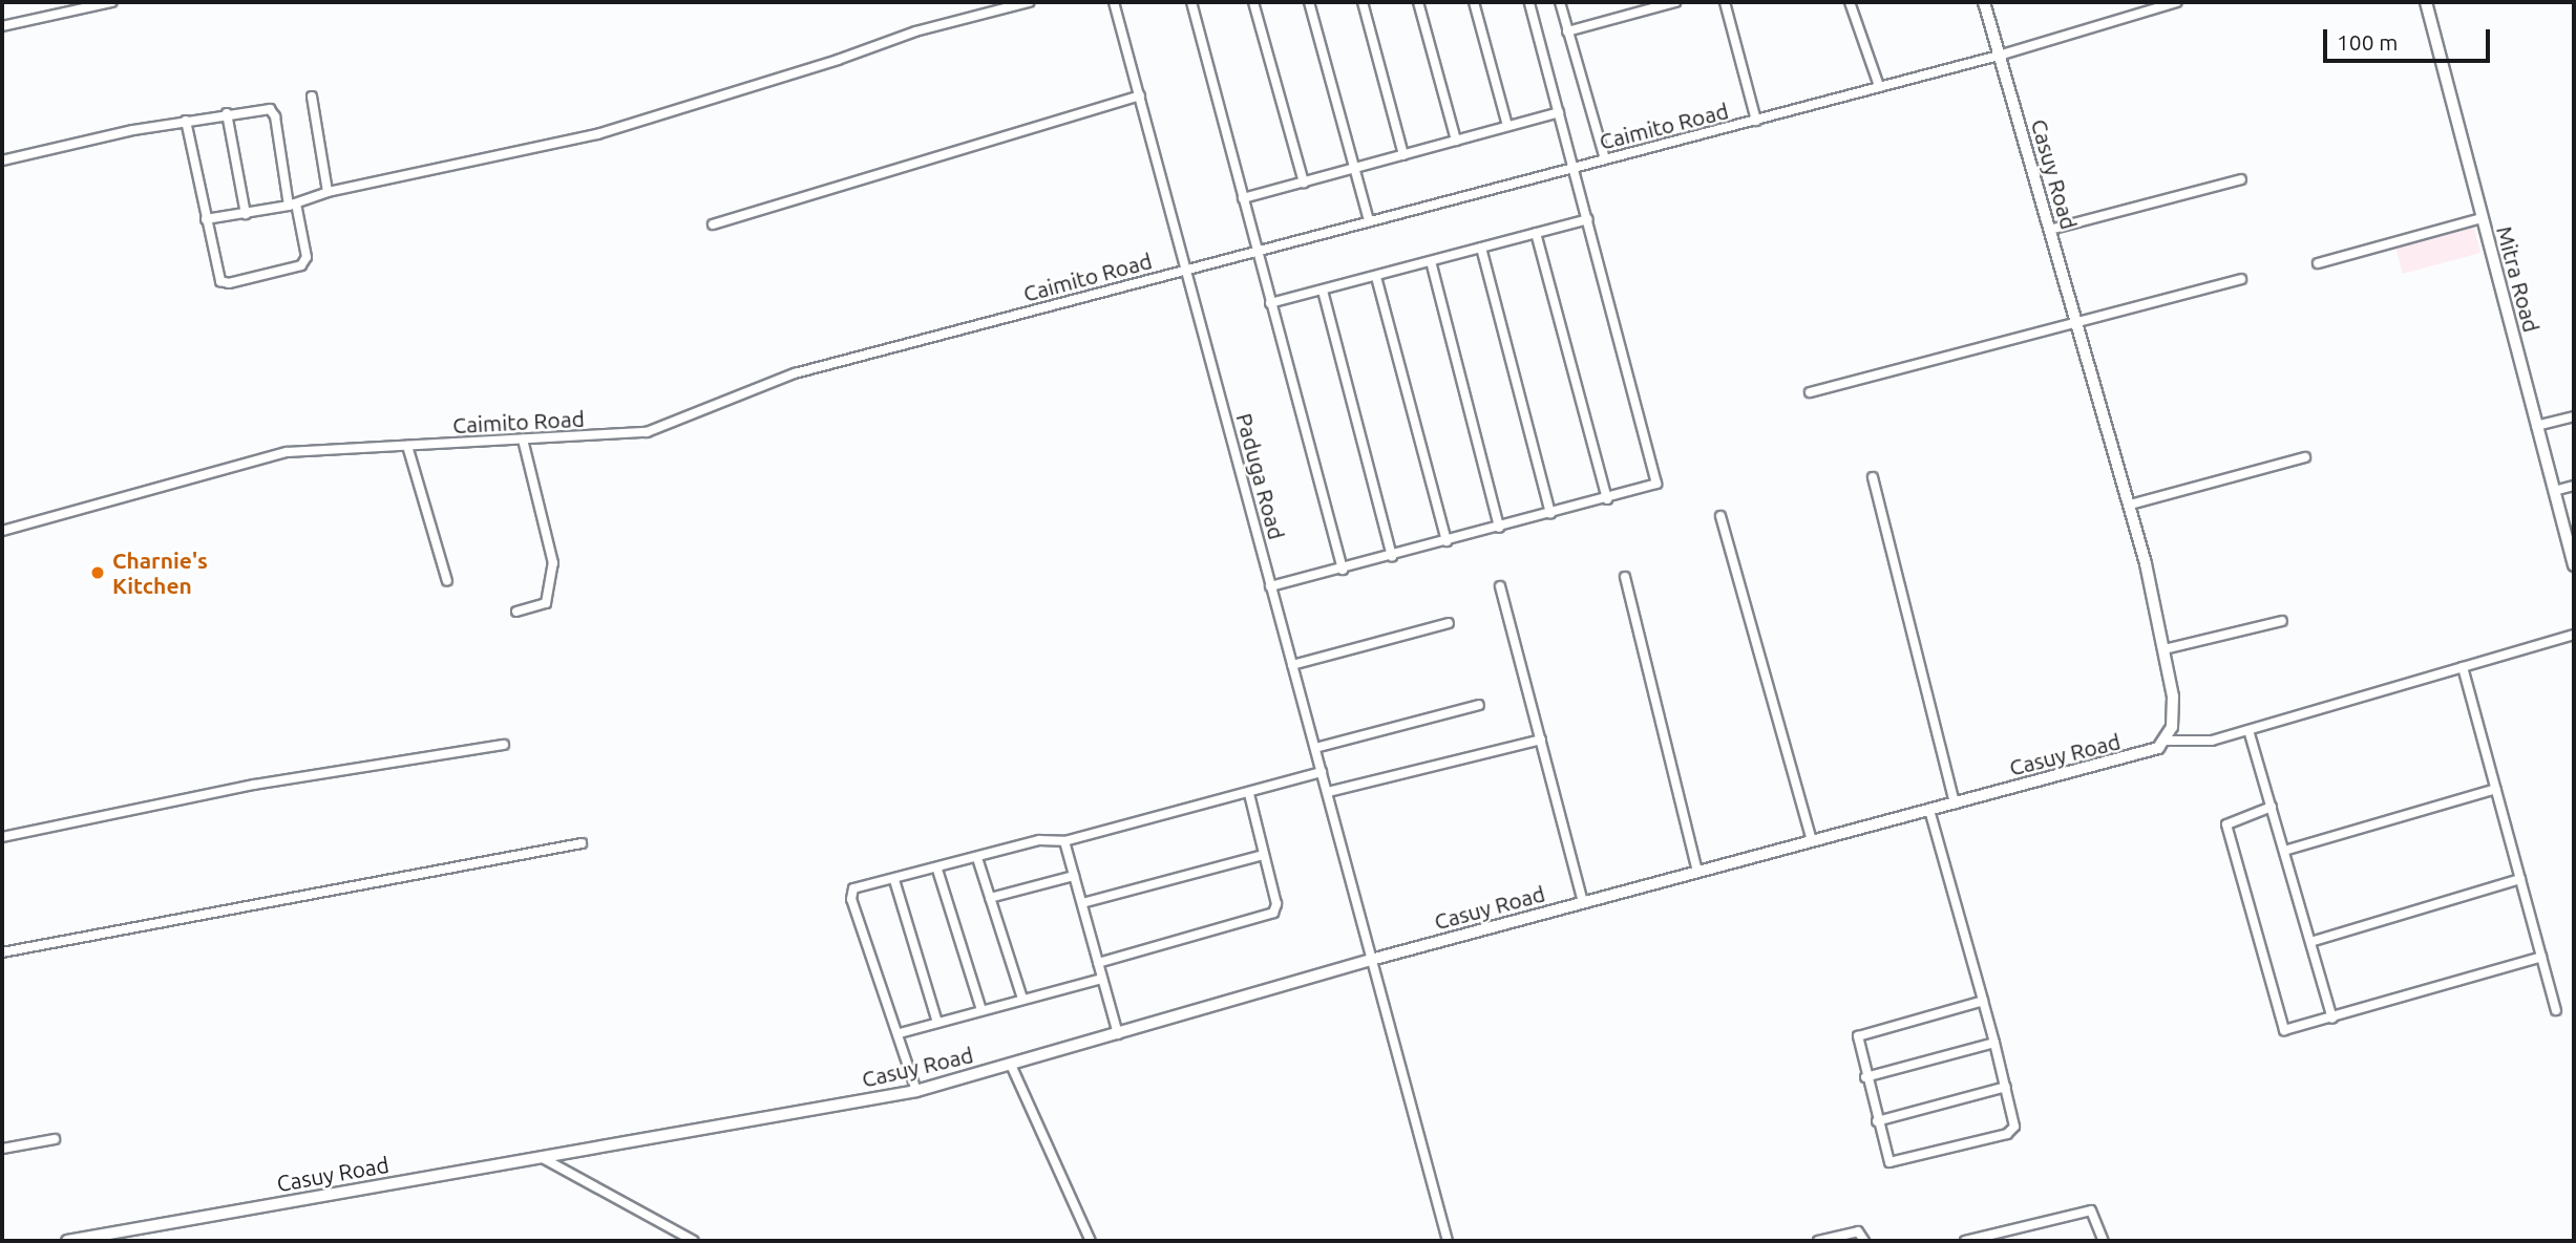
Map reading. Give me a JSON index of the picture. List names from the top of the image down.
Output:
{
  "streets": {
    "street": [
      "Caimito Road",
      "Casuy Road",
      "Mitra Road",
      "Paduga Road"
    ]
  },
  "crossings": [
    ["Caimito Road", "Casuy Road"],
    ["Caimito Road", "Paduga Road"],
    ["Casuy Road", "Paduga Road"]
  ],
  "places": ["Charnie's Kitchen"],
  "scale_bar": "100 m"
}
